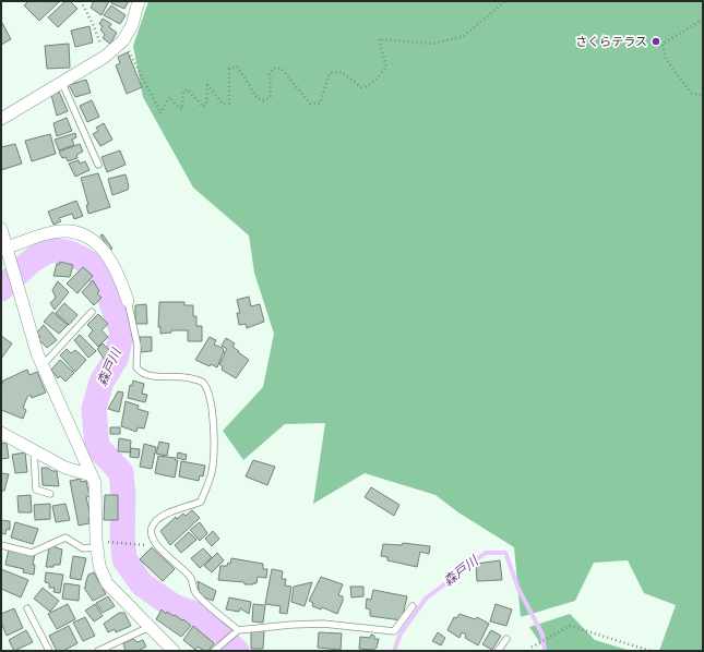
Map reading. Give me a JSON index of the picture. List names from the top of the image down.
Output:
{
  "water": ["森戸川"],
  "places": ["さくらテラス"]
}
